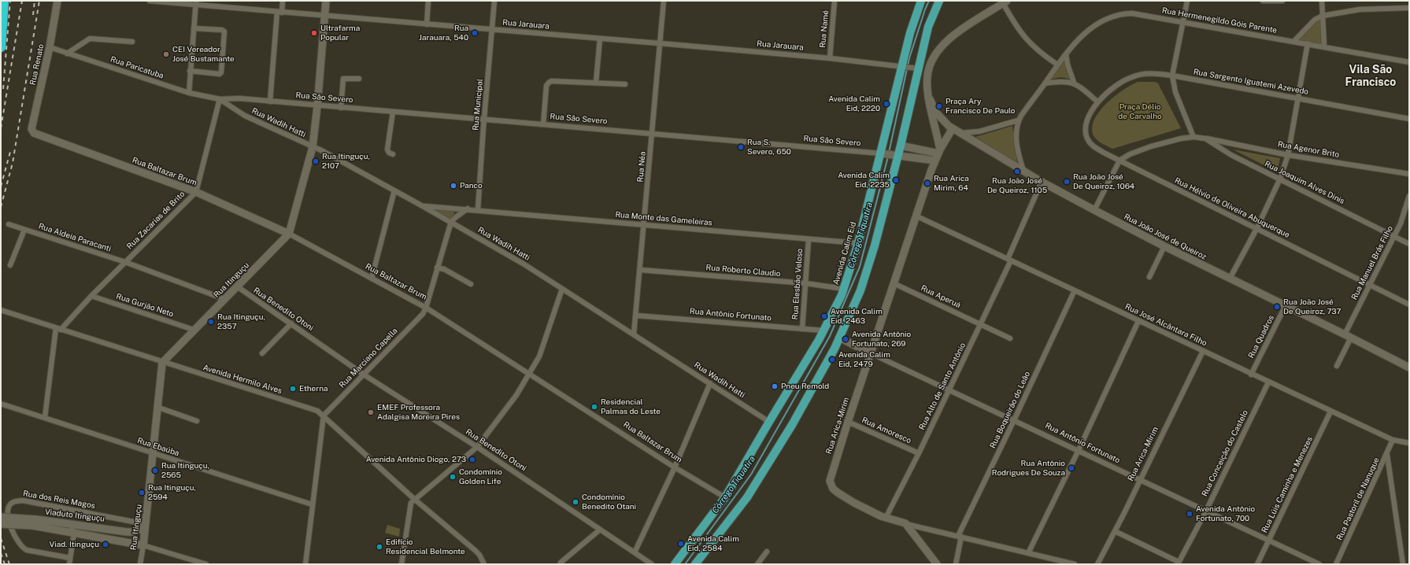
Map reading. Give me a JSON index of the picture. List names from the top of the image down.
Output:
{
  "streets": {
    "main road": ["Avenida Calim Eid"],
    "street": [
      "Rua Hermenegildo Góis Parente",
      "Rua Jarauara",
      "Rua Namé",
      "Rua Renato",
      "Rua Paricatuba",
      "Rua Sargento Iguatemi Azevedo",
      "Rua São Severo",
      "Rua Municipal",
      "Rua Wadih Hatti",
      "Rua Agenor Brito",
      "Rua Néa",
      "Rua Baltazar Brum",
      "Rua Joaquim Alves Dinis",
      "Rua Hélvio de Oliveira Abuquerque",
      "Rua Monte das Gameleiras",
      "Rua Zacarias de Brito",
      "Rua João José de Queiroz",
      "Rua Aldeia Paracanti",
      "Rua Manuel Brás Filho",
      "Rua Roberto Claudio",
      "Rua Itinguçu",
      "Rua Elesbão Veloso",
      "Rua Aperuá",
      "Rua Gurjão Neto",
      "Rua Benedito Otoni",
      "Rua Antônio Fortunato",
      "Rua José Alcântara Filho",
      "Rua Quadros",
      "Rua Marciano Capella",
      "Avenida Hermilo Alves",
      "Rua Alto de Santo Antônio",
      "Rua Boqueirão do Leão",
      "Rua Arica-Mirim",
      "Rua Amoresco",
      "Rua Ebaúba",
      "Rua Conceição do Castelo",
      "Rua Lúis Caminha e Menezes",
      "Rua Pastoril de Nanuque",
      "Rua dos Reis Magos",
      "Viaduto Itinguçu"
    ]
  },
  "crossings": [
    ["Rua Jarauara", "Rua Namé"],
    ["Rua Jarauara", "Rua Municipal"],
    ["Rua Jarauara", "Rua Néa"],
    ["Rua Jarauara", "Avenida Calim Eid"],
    ["Rua Jarauara", "Rua Itinguçu"],
    ["Rua Renato", "Rua Paricatuba"],
    ["Rua Renato", "Rua Baltazar Brum"],
    ["Rua Paricatuba", "Rua São Severo"],
    ["Rua Paricatuba", "Rua Wadih Hatti"],
    ["Rua Paricatuba", "Rua Zacarias de Brito"],
    ["Rua Sargento Iguatemi Azevedo", "Rua Hélvio de Oliveira Abuquerque"],
    ["Rua São Severo", "Rua Municipal"],
    ["Rua São Severo", "Rua Wadih Hatti"],
    ["Rua São Severo", "Rua Néa"],
    ["Rua São Severo", "Rua Zacarias de Brito"],
    ["Rua São Severo", "Avenida Calim Eid"],
    ["Rua São Severo", "Rua Itinguçu"],
    ["Rua São Severo", "Rua Arica-Mirim"],
    ["Rua Municipal", "Rua Monte das Gameleiras"],
    ["Rua Wadih Hatti", "Rua Néa"],
    ["Rua Wadih Hatti", "Rua Monte das Gameleiras"],
    ["Rua Wadih Hatti", "Rua Zacarias de Brito"],
    ["Rua Wadih Hatti", "Avenida Calim Eid"],
    ["Rua Wadih Hatti", "Rua Itinguçu"],
    ["Rua Wadih Hatti", "Rua Marciano Capella"],
    ["Rua Agenor Brito", "Rua Joaquim Alves Dinis"],
    ["Rua Néa", "Rua Monte das Gameleiras"],
    ["Rua Néa", "Rua Roberto Claudio"],
    ["Rua Néa", "Rua Antônio Fortunato"],
    ["Rua Baltazar Brum", "Rua Zacarias de Brito"],
    ["Rua Baltazar Brum", "Avenida Calim Eid"],
    ["Rua Baltazar Brum", "Rua Itinguçu"],
    ["Rua Baltazar Brum", "Rua Marciano Capella"],
    ["Rua Joaquim Alves Dinis", "Rua Manuel Brás Filho"],
    ["Rua Hélvio de Oliveira Abuquerque", "Rua Manuel Brás Filho"],
    ["Rua Monte das Gameleiras", "Avenida Calim Eid"],
    ["Rua Monte das Gameleiras", "Rua Elesbão Veloso"],
    ["Rua Zacarias de Brito", "Rua Aldeia Paracanti"],
    ["Rua Zacarias de Brito", "Rua Gurjão Neto"],
    ["Rua Zacarias de Brito", "Avenida Hermilo Alves"],
    ["Rua João José de Queiroz", "Rua Manuel Brás Filho"],
    ["Rua João José de Queiroz", "Rua Quadros"],
    ["Rua João José de Queiroz", "Rua Alto de Santo Antônio"],
    ["Rua João José de Queiroz", "Rua Arica-Mirim"],
    ["Rua Aldeia Paracanti", "Rua Itinguçu"],
    ["Avenida Calim Eid", "Rua Roberto Claudio"],
    ["Avenida Calim Eid", "Rua Antônio Fortunato"],
    ["Rua Roberto Claudio", "Rua Elesbão Veloso"],
    ["Rua Itinguçu", "Rua Gurjão Neto"],
    ["Rua Itinguçu", "Rua Benedito Otoni"],
    ["Rua Itinguçu", "Avenida Hermilo Alves"],
    ["Rua Itinguçu", "Rua Ebaúba"],
    ["Rua Itinguçu", "Rua dos Reis Magos"],
    ["Rua Itinguçu", "Viaduto Itinguçu"],
    ["Rua Elesbão Veloso", "Rua Antônio Fortunato"],
    ["Rua Aperuá", "Rua Alto de Santo Antônio"],
    ["Rua Aperuá", "Rua Arica-Mirim"],
    ["Rua Benedito Otoni", "Rua Marciano Capella"],
    ["Rua Antônio Fortunato", "Rua Alto de Santo Antônio"],
    ["Rua Antônio Fortunato", "Rua Boqueirão do Leão"],
    ["Rua Antônio Fortunato", "Rua Arica-Mirim"],
    ["Rua Antônio Fortunato", "Rua Conceição do Castelo"],
    ["Rua Antônio Fortunato", "Rua Lúis Caminha e Menezes"],
    ["Rua José Alcântara Filho", "Rua Quadros"],
    ["Rua José Alcântara Filho", "Rua Alto de Santo Antônio"],
    ["Rua José Alcântara Filho", "Rua Boqueirão do Leão"],
    ["Rua José Alcântara Filho", "Rua Arica-Mirim"],
    ["Rua José Alcântara Filho", "Rua Conceição do Castelo"],
    ["Rua José Alcântara Filho", "Rua Lúis Caminha e Menezes"],
    ["Rua José Alcântara Filho", "Rua Pastoril de Nanuque"],
    ["Rua Marciano Capella", "Avenida Hermilo Alves"],
    ["Rua Alto de Santo Antônio", "Rua Arica-Mirim"],
    ["Rua Alto de Santo Antônio", "Rua Amoresco"],
    ["Rua Boqueirão do Leão", "Rua Arica-Mirim"],
    ["Rua Arica-Mirim", "Rua Amoresco"],
    ["Rua dos Reis Magos", "Viaduto Itinguçu"]
  ],
  "districts": ["Vila São Francisco"],
  "water": ["Córrego Tiquatira"],
  "parks": ["Praça Délio de Carvalho"],
  "places": [
    "Ultrafarma Popular",
    "Rua Jarauara, 540",
    "CEI Vereador José Bustamante",
    "Avenida Calim Eid, 2220",
    "Praça Ary Francisco De Paulo",
    "Rua S. Severo, 650",
    "Rua Itinguçu, 2107",
    "Rua João José De Queiroz, 1105",
    "Avenida Calim Eid, 2235",
    "Rua João José De Queiroz, 1064",
    "Rua Arica Mirim, 64",
    "Panco",
    "Rua João José De Queiroz, 737",
    "Avenida Calim Eid, 2463",
    "Rua Itinguçu, 2357",
    "Avenida Antônio Fortunato, 269",
    "Avenida Calim Eid, 2479",
    "Pneu Remold",
    "Etherna",
    "Residencial Palmas do Leste",
    "EMEF Professora Adalgisa Moreira Pires",
    "Avenida Antônio Diogo, 273",
    "Rua Antônio Rodrigues De Souza",
    "Rua Itinguçu, 2565",
    "Condomínio Golden Life",
    "Rua Itinguçu, 2594",
    "Condomínio Benedito Otani",
    "Avenida Antônio Fortunato, 700",
    "Avenida Calim Eid, 2584",
    "Viad. Itinguçu",
    "Edifício Residencial Belmonte"
  ]
}
